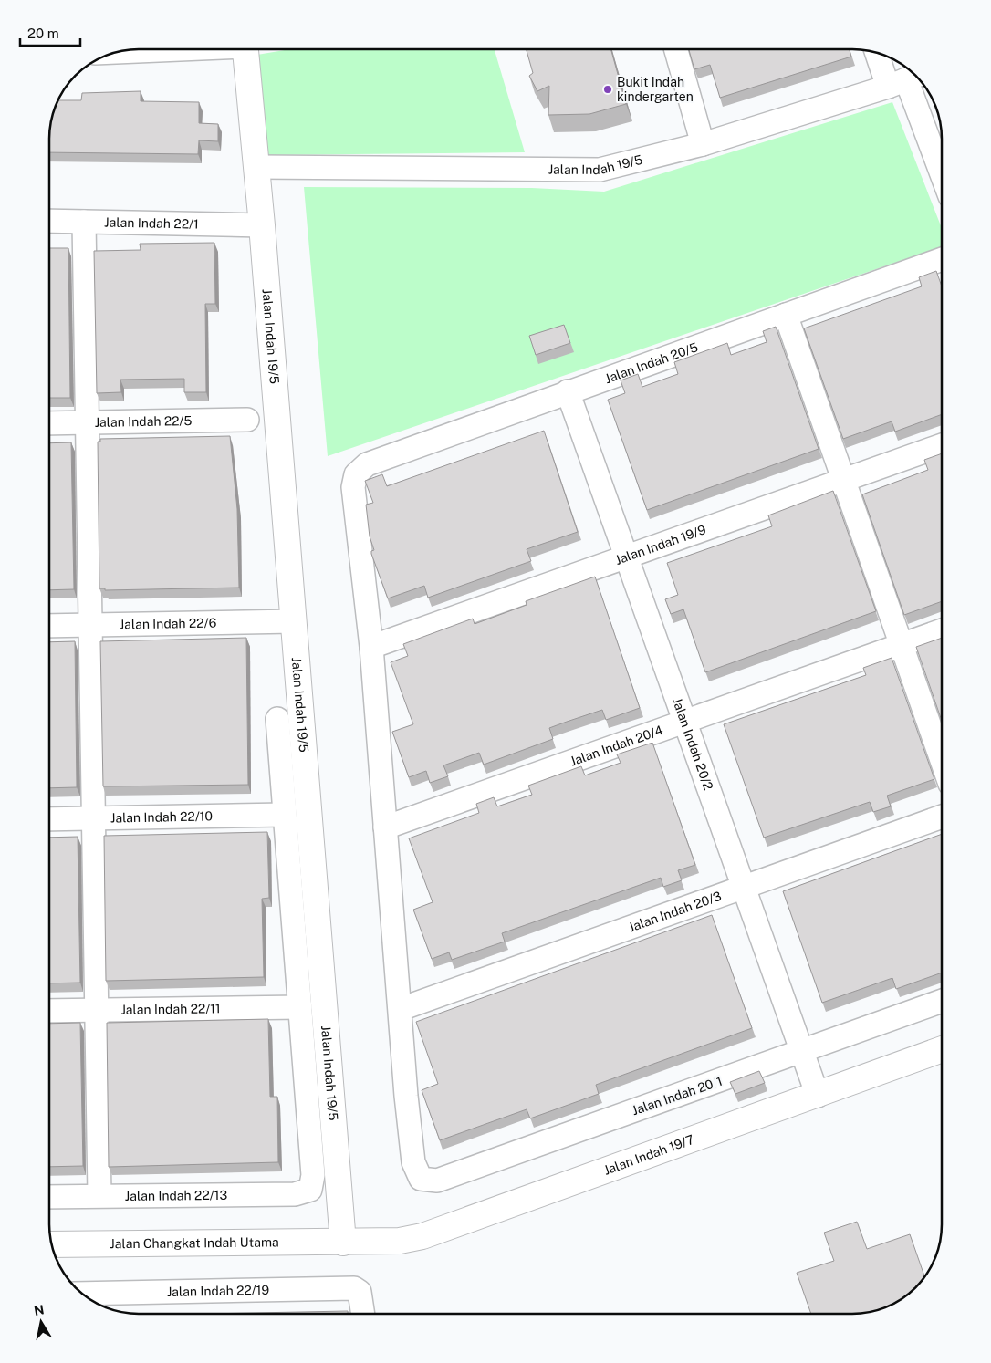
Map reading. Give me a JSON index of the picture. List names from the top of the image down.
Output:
{
  "streets": {
    "street": [
      "Jalan Indah 19/5",
      "Jalan Indah 22/1",
      "Jalan Indah 20/5",
      "Jalan Indah 22/5",
      "Jalan Indah 19/9",
      "Jalan Indah 22/6",
      "Jalan Indah 20/2",
      "Jalan Indah 20/4",
      "Jalan Indah 22/10",
      "Jalan Indah 20/3",
      "Jalan Indah 22/11",
      "Jalan Indah 20/1",
      "Jalan Indah 19/7",
      "Jalan Indah 22/13",
      "Jalan Changkat Indah Utama",
      "Jalan Indah 22/19"
    ]
  },
  "crossings": [
    ["Jalan Indah 19/5", "Jalan Indah 22/1"],
    ["Jalan Indah 19/5", "Jalan Indah 22/6"],
    ["Jalan Indah 19/5", "Jalan Indah 19/7"],
    ["Jalan Indah 19/5", "Jalan Changkat Indah Utama"],
    ["Jalan Indah 20/5", "Jalan Indah 19/9"],
    ["Jalan Indah 20/5", "Jalan Indah 20/2"],
    ["Jalan Indah 19/9", "Jalan Indah 20/2"],
    ["Jalan Indah 20/2", "Jalan Indah 20/4"],
    ["Jalan Indah 20/2", "Jalan Indah 20/3"],
    ["Jalan Indah 20/2", "Jalan Indah 20/1"],
    ["Jalan Indah 20/2", "Jalan Indah 19/7"],
    ["Jalan Indah 20/3", "Jalan Indah 20/1"],
    ["Jalan Indah 22/11", "Jalan Indah 22/13"],
    ["Jalan Indah 19/7", "Jalan Changkat Indah Utama"]
  ],
  "places": ["Bukit Indah kindergarten"],
  "scale_bar": "20 m",
  "north": "top"
}
